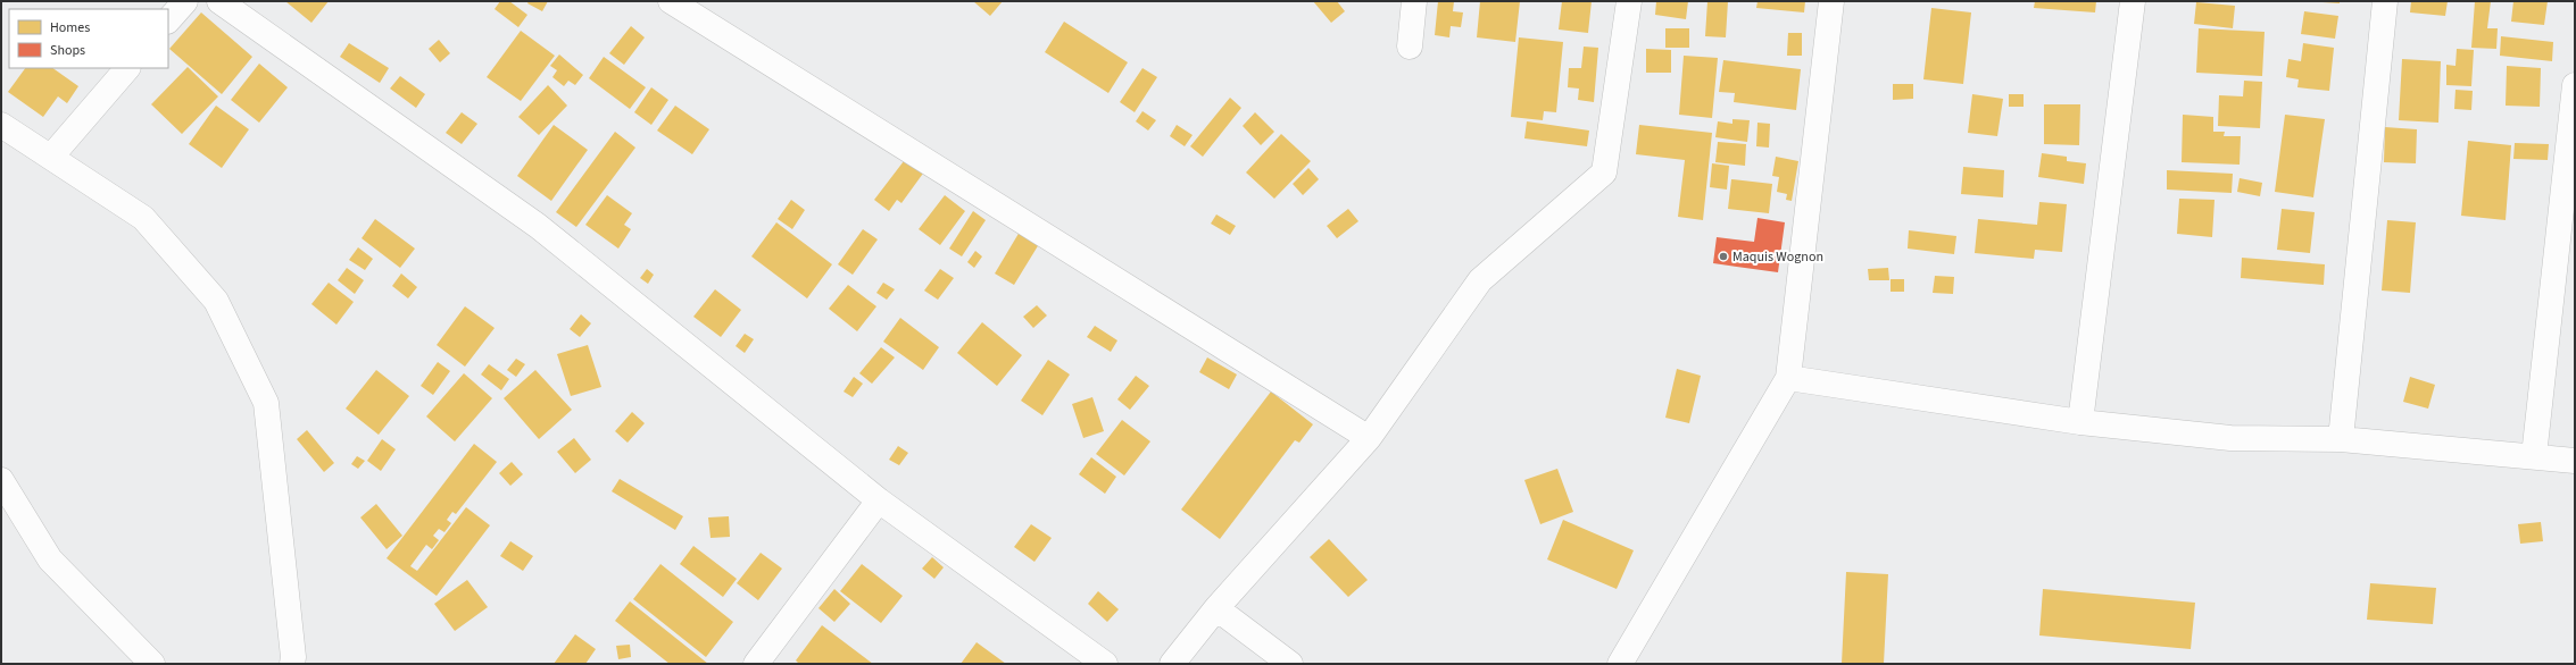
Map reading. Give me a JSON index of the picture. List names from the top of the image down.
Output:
{
  "places": ["Maquis Wognon"],
  "legend": ["Homes", "Shops"]
}
